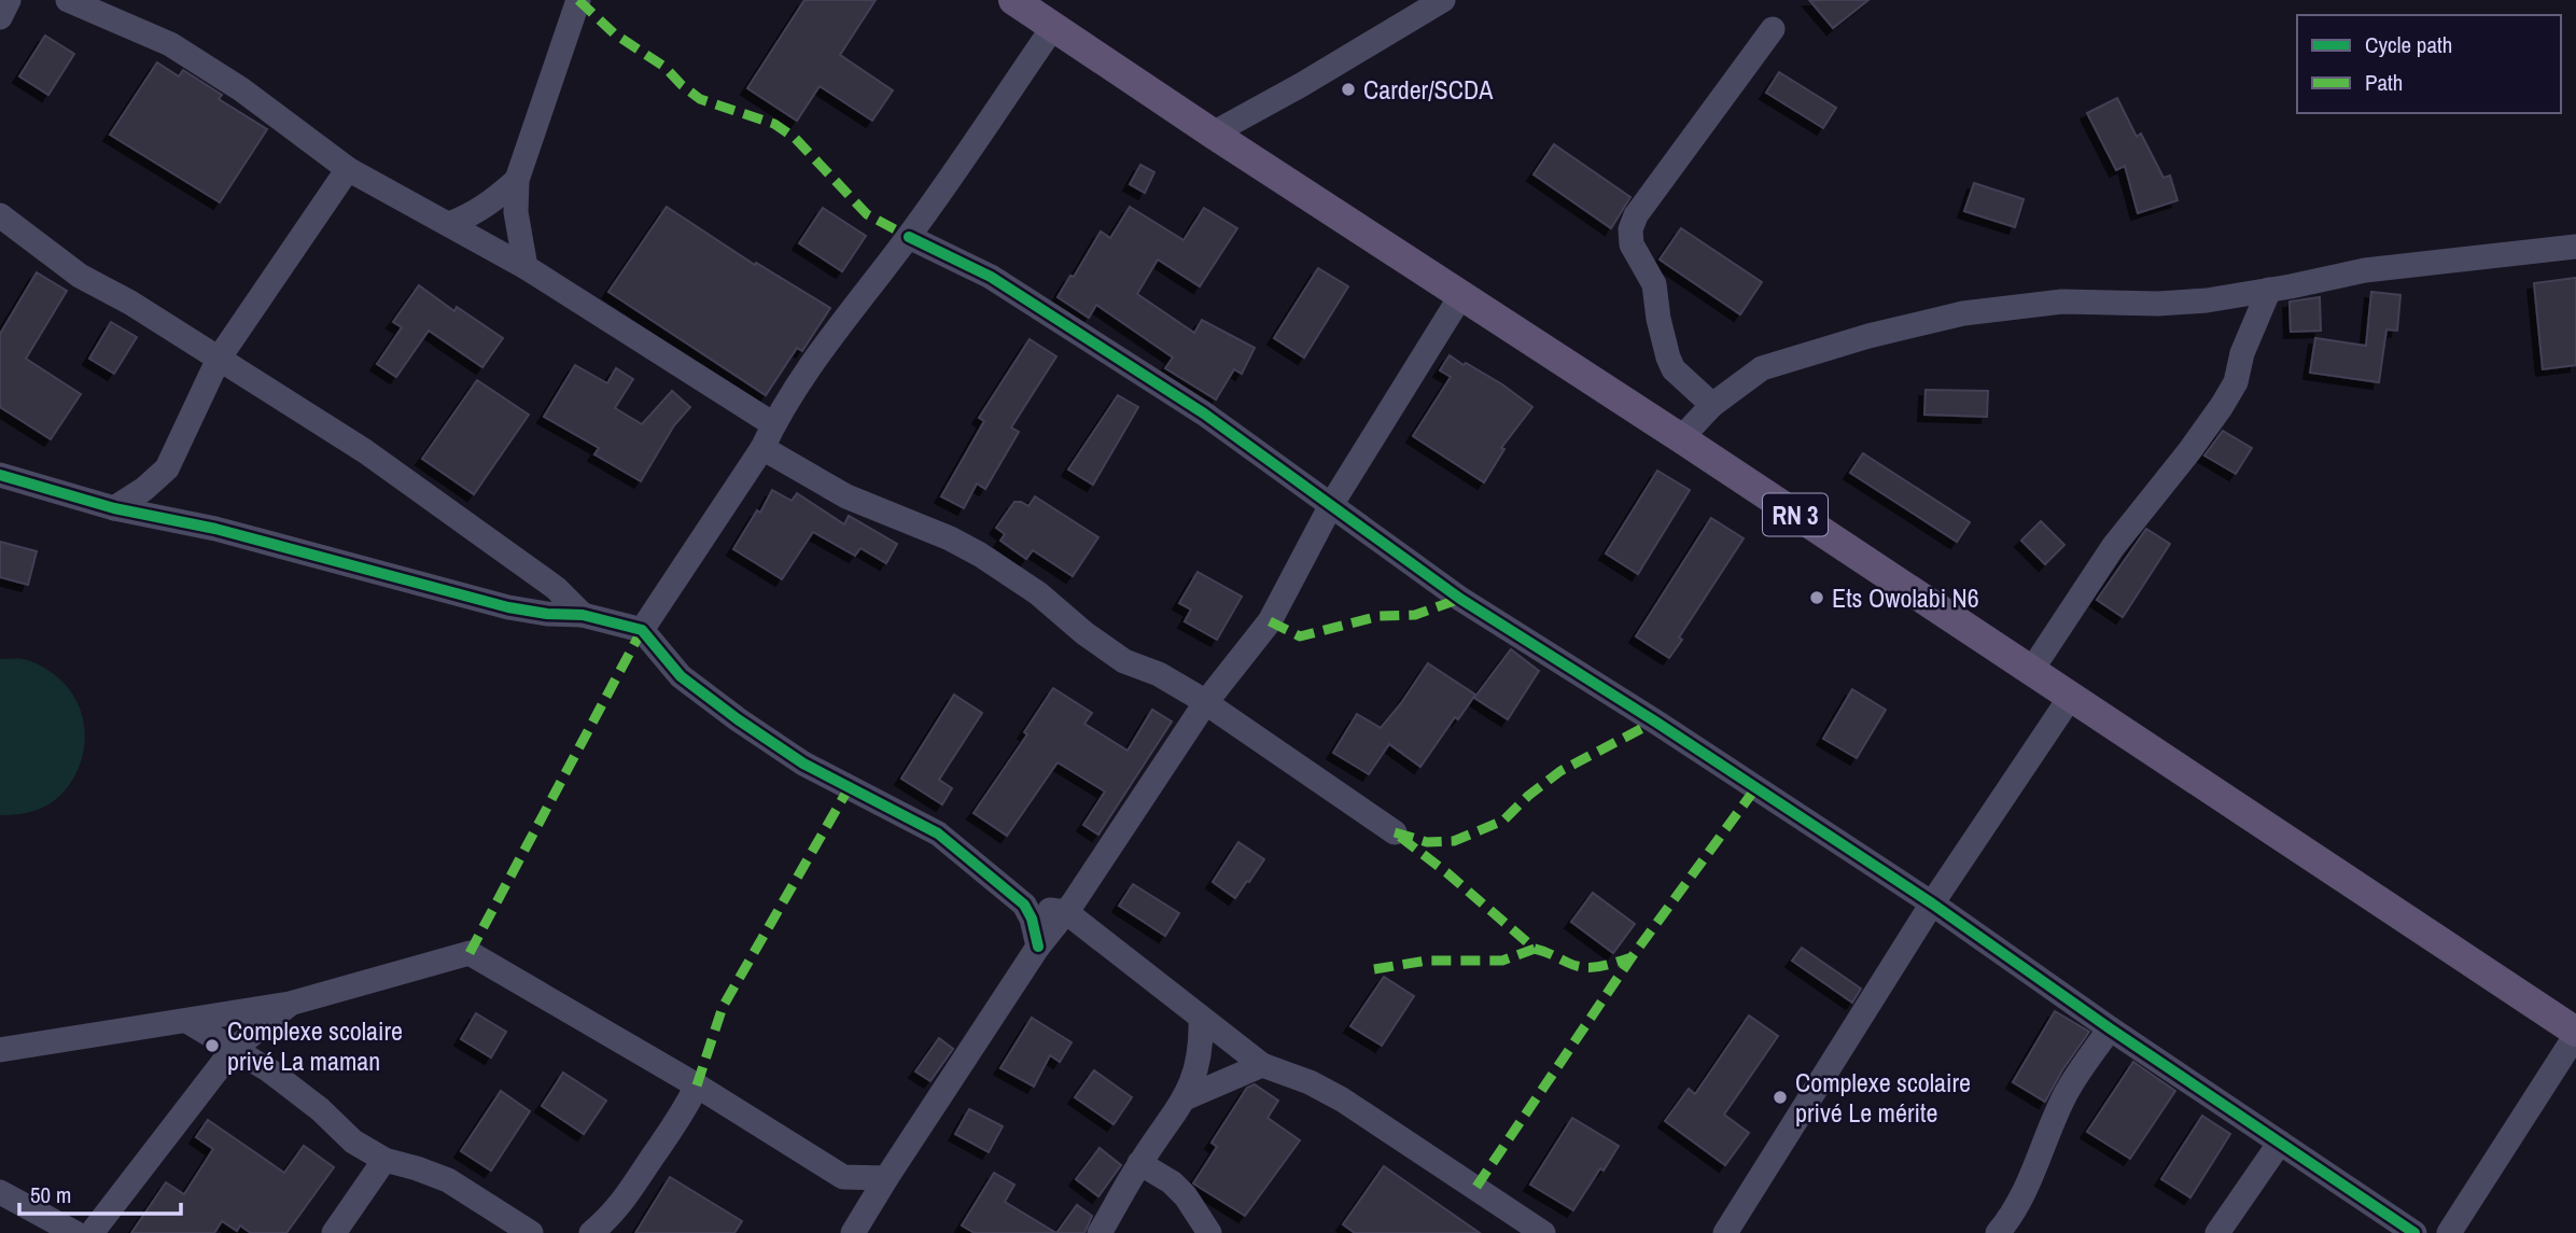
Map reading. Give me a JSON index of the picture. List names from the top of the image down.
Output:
{
  "streets": {
    "main road": ["RN 3"]
  },
  "places": [
    "Carder/SCDA",
    "Ets Owolabi N6",
    "Complexe scolaire privé La maman",
    "Complexe scolaire privé Le mérite"
  ],
  "legend": ["Cycle path", "Path"],
  "scale_bar": "50 m"
}
